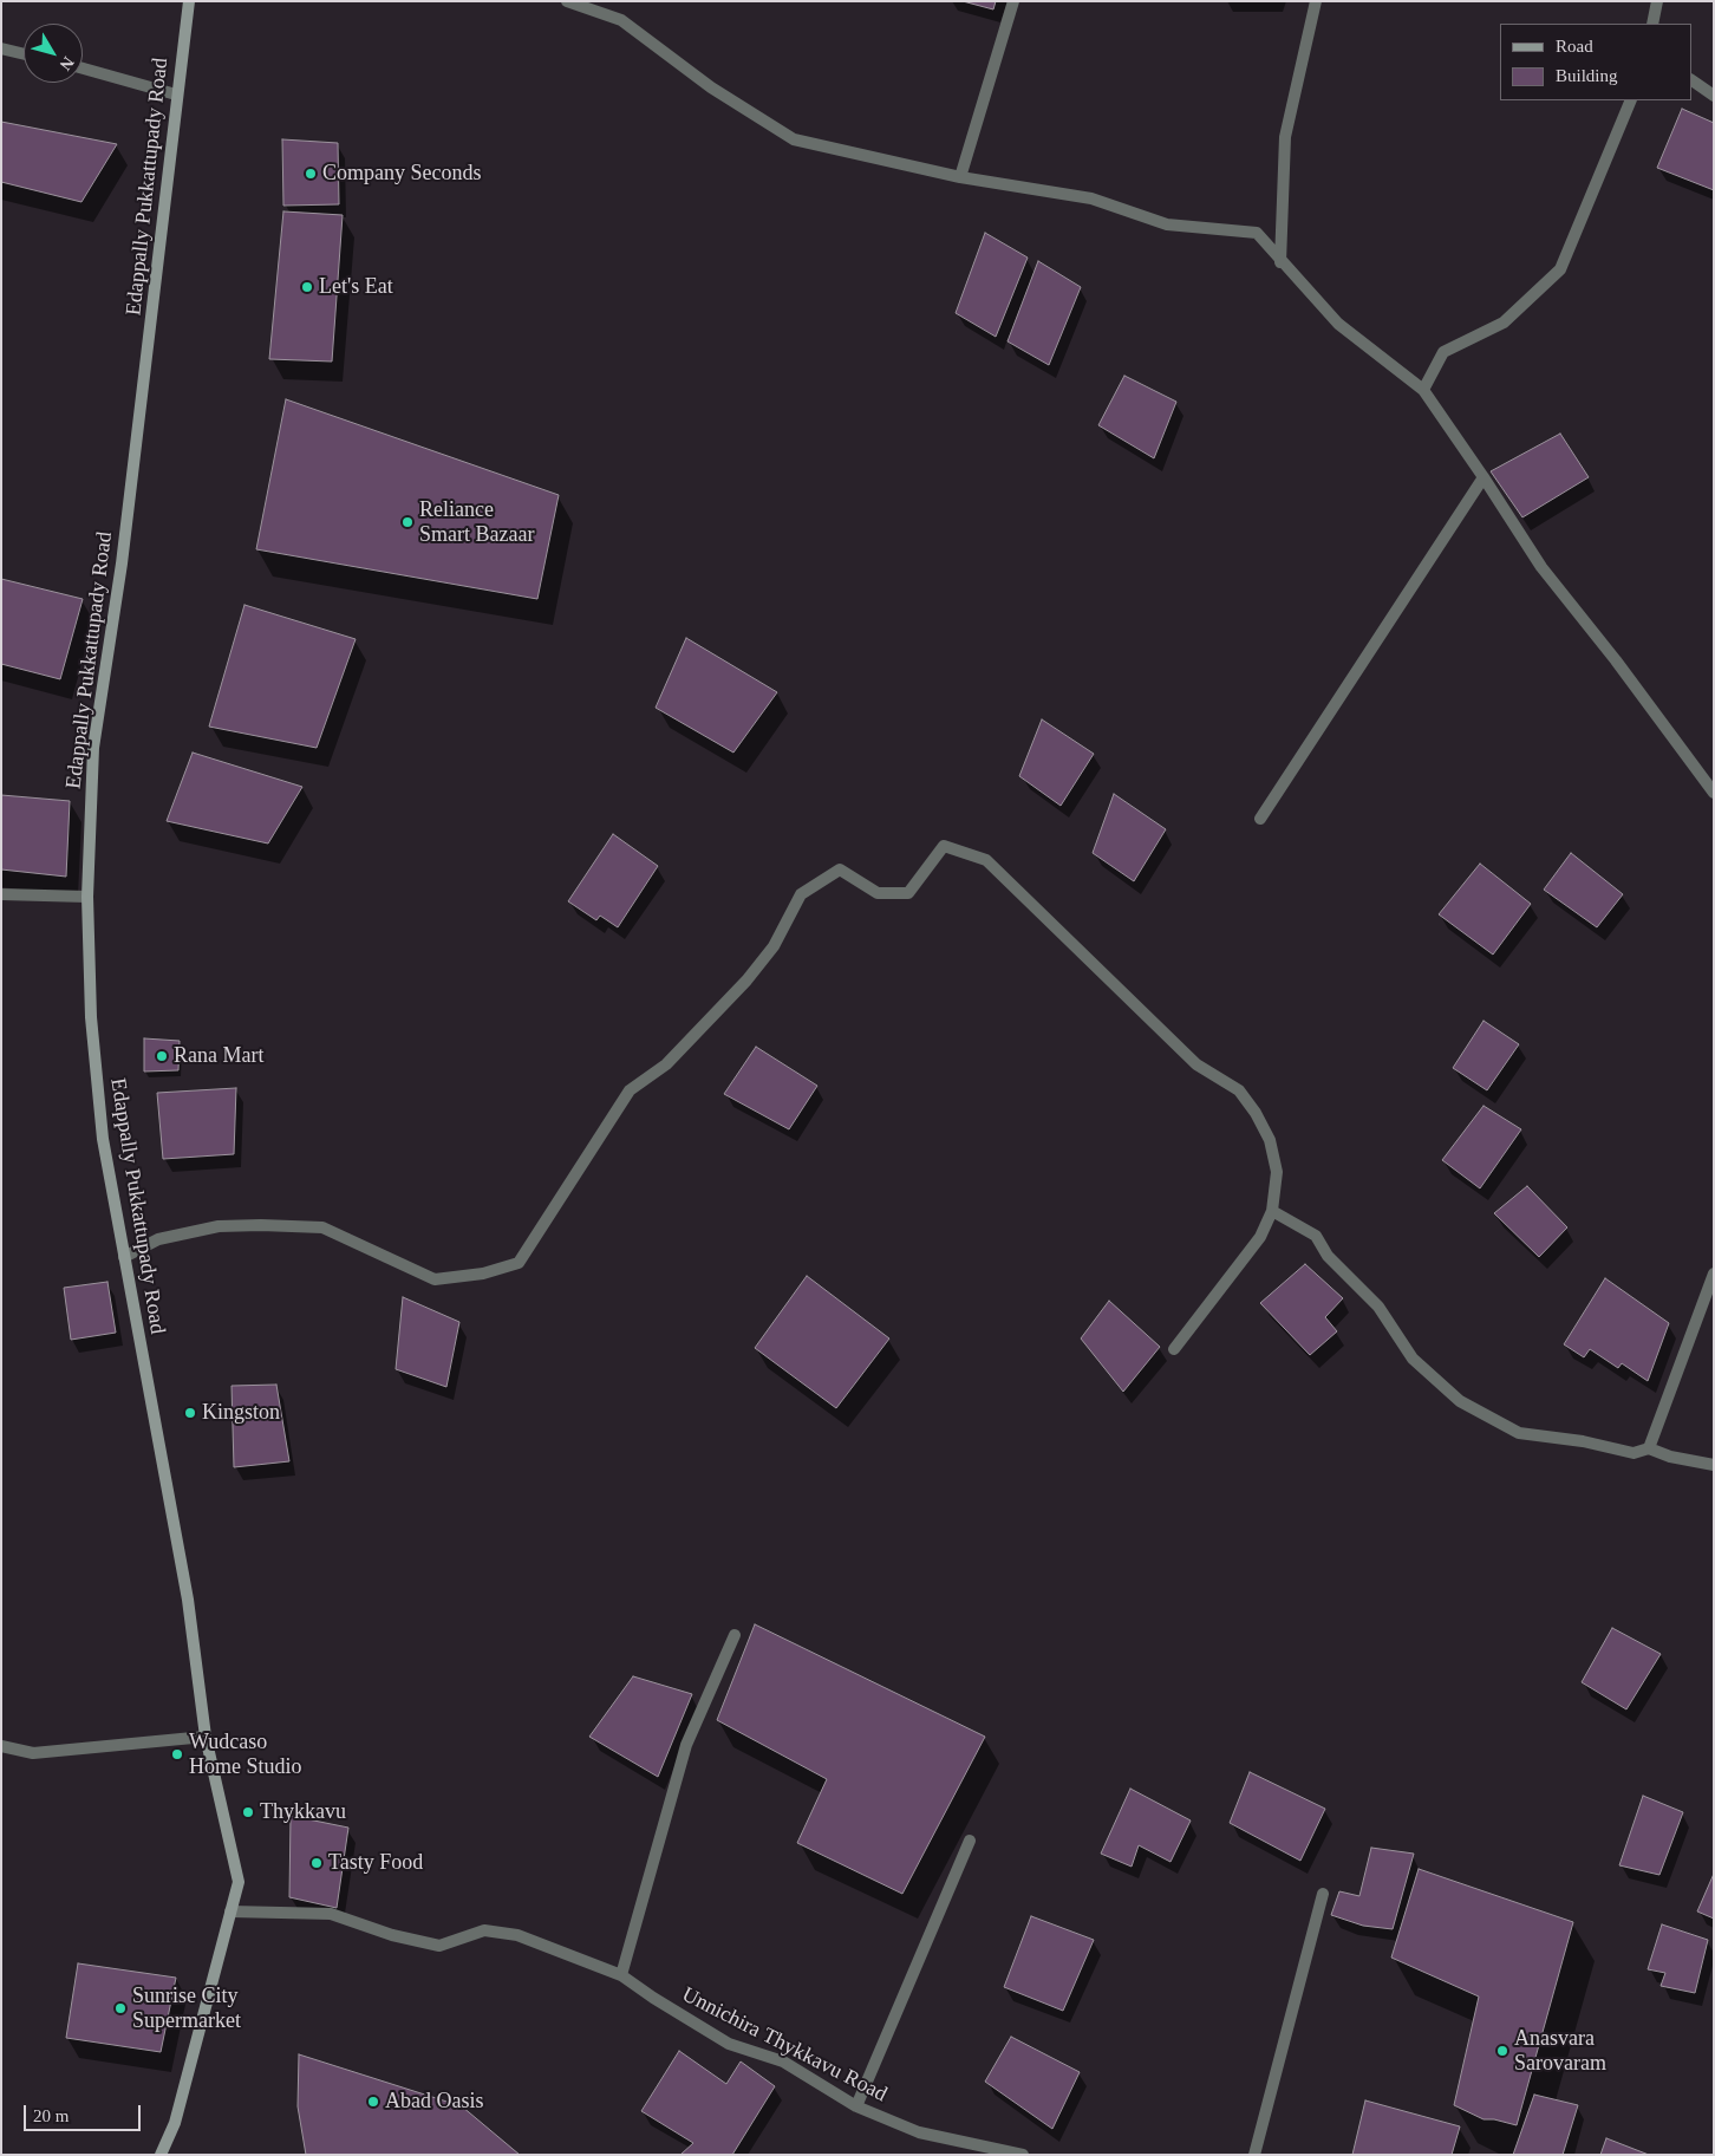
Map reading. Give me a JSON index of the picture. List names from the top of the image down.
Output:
{
  "streets": {
    "main road": ["Edappally Pukkattupady Road"],
    "street": ["Unnichira Thykkavu Road"]
  },
  "crossings": [
    ["Edappally Pukkattupady Road", "Unnichira Thykkavu Road"]
  ],
  "places": [
    "Company Seconds",
    "Let's Eat",
    "Reliance Smart Bazaar",
    "Rana Mart",
    "Kingston",
    "Wudcaso Home Studio",
    "Thykkavu",
    "Tasty Food",
    "Sunrise City Supermarket",
    "Anasvara Sarovaram",
    "Abad Oasis"
  ],
  "legend": ["Road", "Building"],
  "scale_bar": "20 m",
  "north": "bottom right"
}
